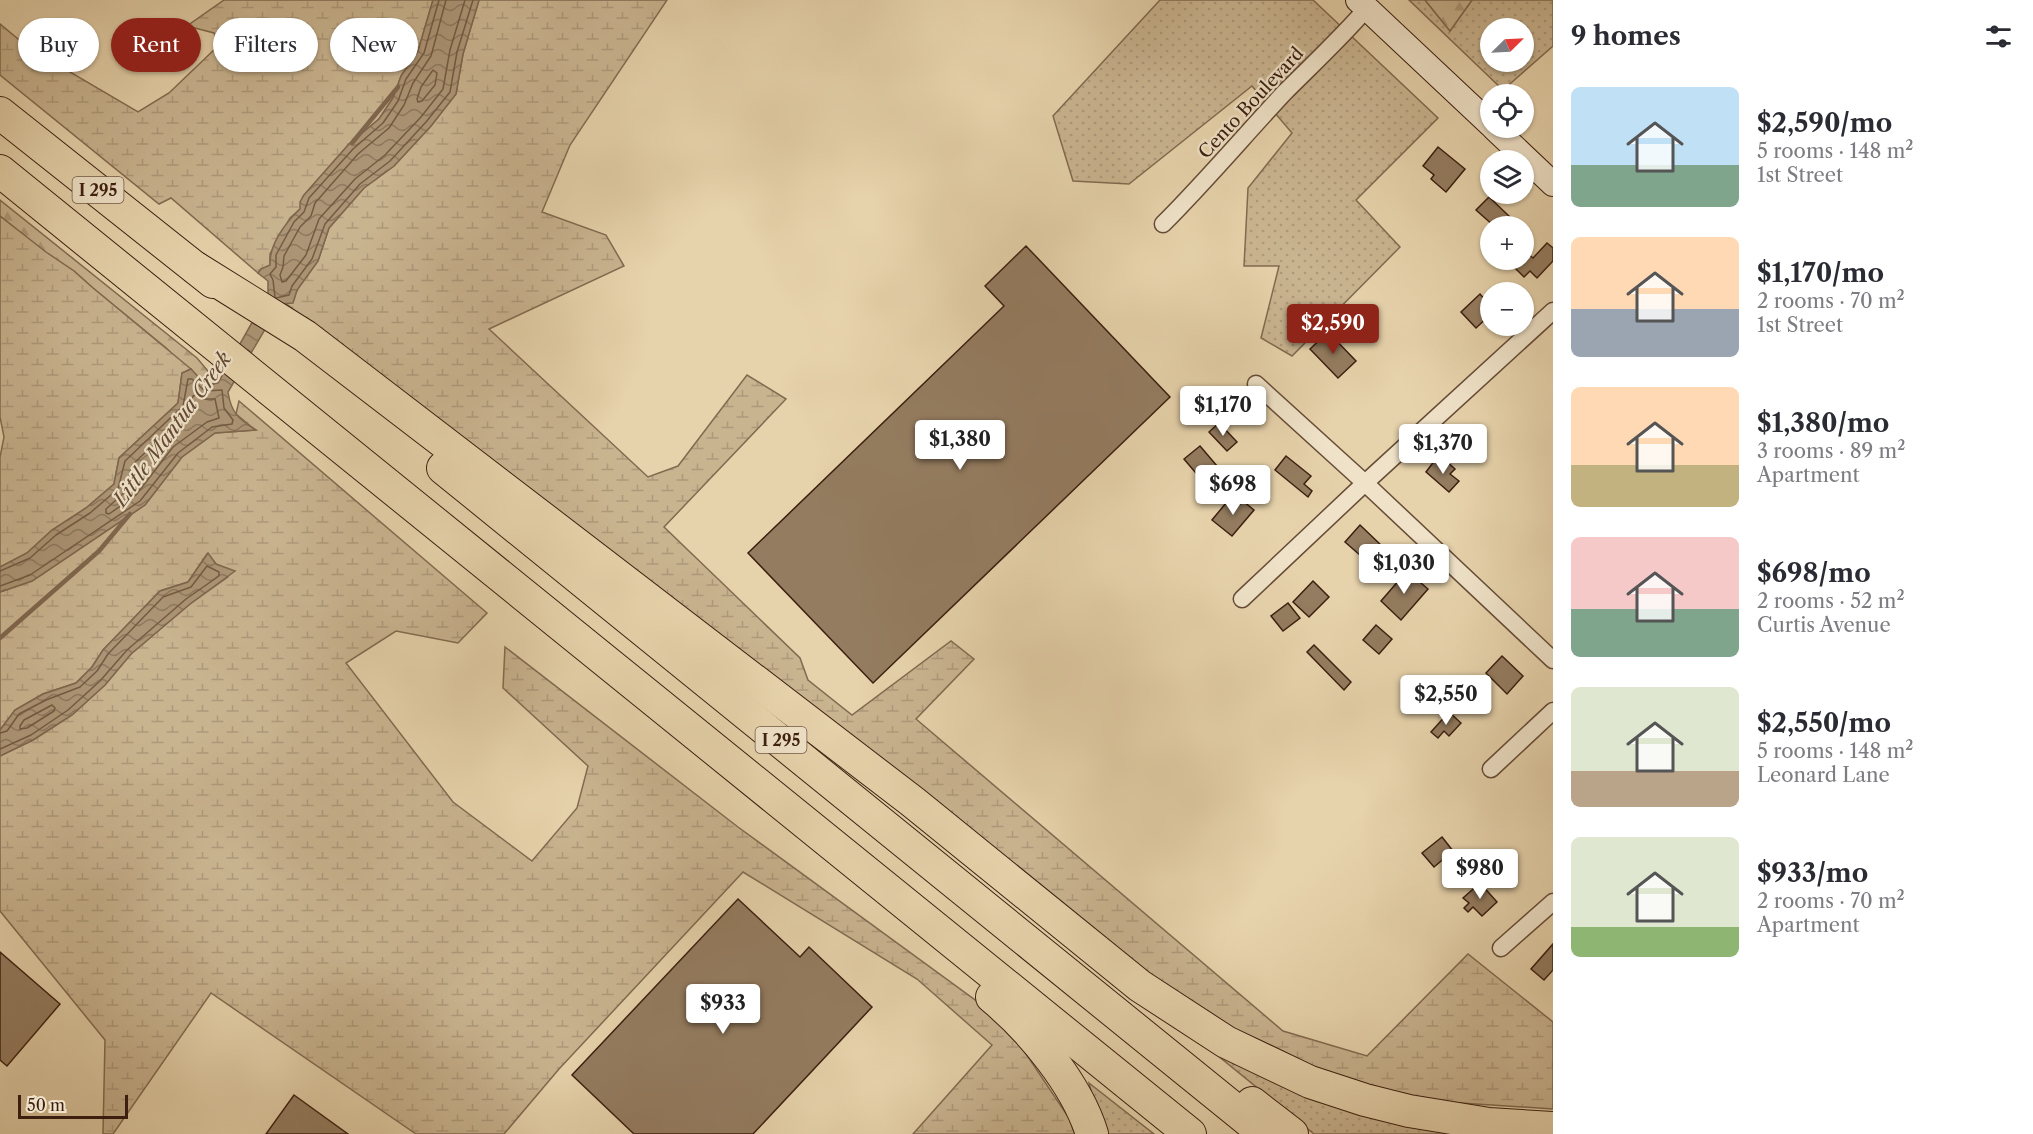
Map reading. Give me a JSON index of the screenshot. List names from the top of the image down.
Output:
{
  "streets": {
    "highway": ["I 295"],
    "street": ["Cento Boulevard"]
  },
  "water": ["Little Mantua Creek"],
  "scale_bar": "50 m",
  "north": "top right",
  "page": {
    "heading": "9 homes",
    "map_buttons": ["+", "−"],
    "chip": [
      "Buy",
      "Rent",
      "Filters",
      "New"
    ],
    "list": [
      {
        "name": "$2,590/mo",
        "note": "5 rooms · 148 m² · 1st Street"
      },
      {
        "name": "$1,170/mo",
        "note": "2 rooms · 70 m² · 1st Street"
      },
      {
        "name": "$1,380/mo",
        "note": "3 rooms · 89 m² · Apartment"
      },
      {
        "name": "$698/mo",
        "note": "2 rooms · 52 m² · Curtis Avenue"
      },
      {
        "name": "$2,550/mo",
        "note": "5 rooms · 148 m² · Leonard Lane"
      },
      {
        "name": "$933/mo",
        "note": "2 rooms · 70 m² · Apartment"
      }
    ],
    "price": [
      "$2,590",
      "$1,170",
      "$1,380",
      "$1,370",
      "$698",
      "$1,030",
      "$2,550",
      "$980",
      "$933"
    ],
    "scale": "50 m"
  }
}
